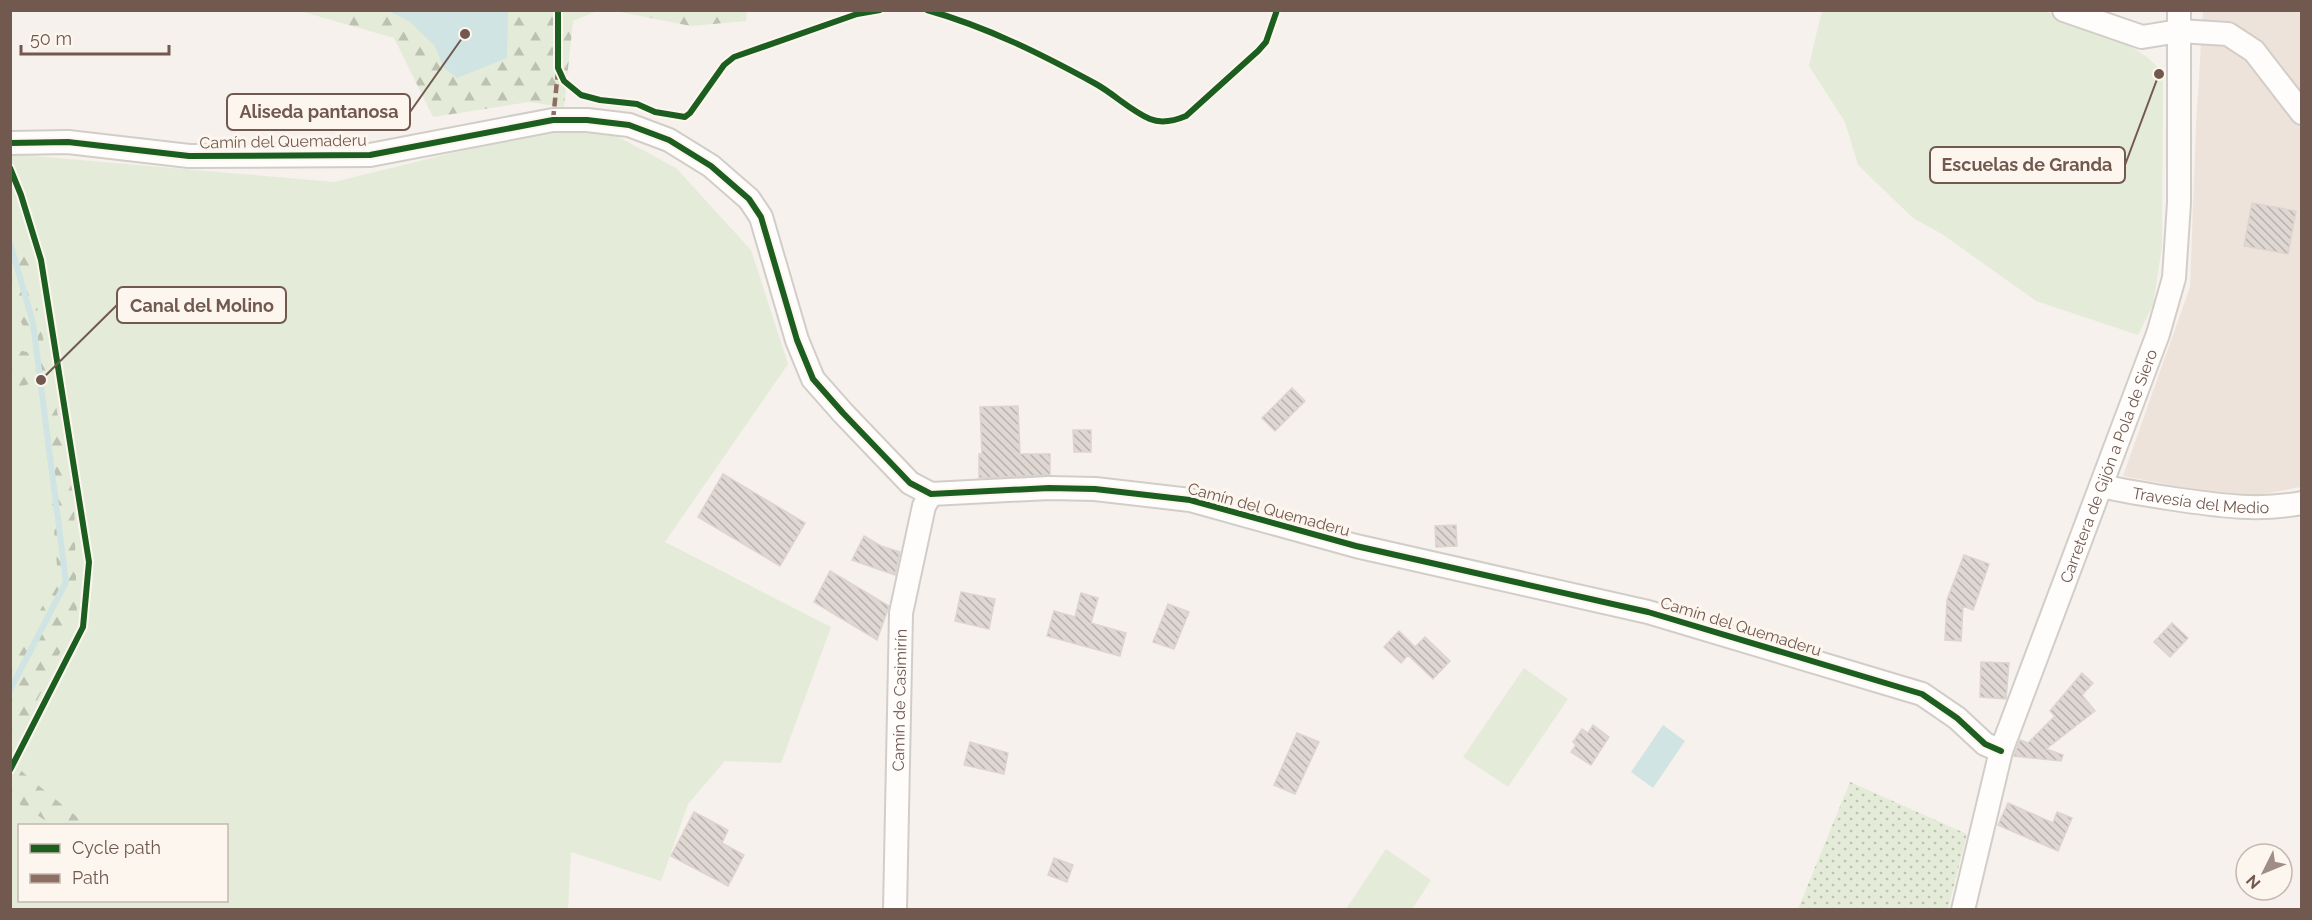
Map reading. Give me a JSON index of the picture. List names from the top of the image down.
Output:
{
  "streets": {
    "street": [
      "Camín del Quemaderu",
      "Carretera de Gijón a Pola de Siero",
      "Travesía del Medio",
      "Camín de Casimirín"
    ]
  },
  "crossings": [
    ["Camín del Quemaderu", "Carretera de Gijón a Pola de Siero"],
    ["Camín del Quemaderu", "Camín de Casimirín"],
    ["Carretera de Gijón a Pola de Siero", "Travesía del Medio"]
  ],
  "places": ["Aliseda pantanosa", "Escuelas de Granda", "Canal del Molino"],
  "legend": ["Cycle path", "Path"],
  "scale_bar": "50 m",
  "north": "bottom left"
}
